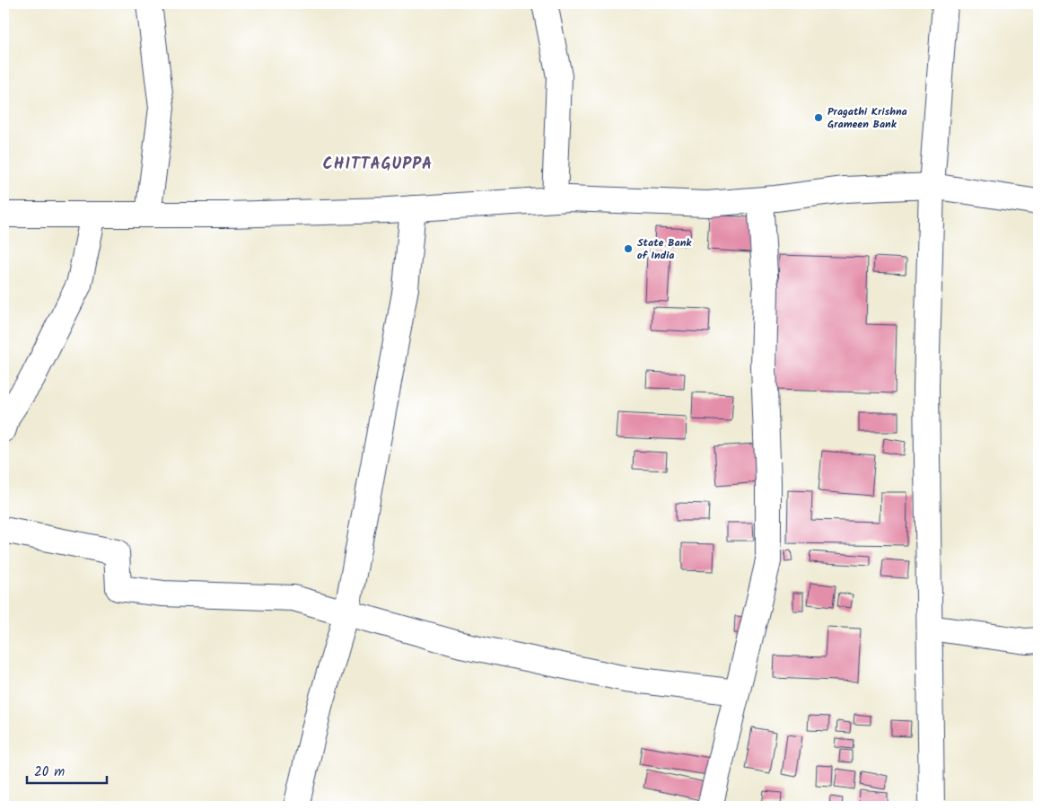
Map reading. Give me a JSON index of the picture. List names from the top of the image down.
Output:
{
  "districts": ["CHITTAGUPPA"],
  "places": ["Pragathi Krishna Grameen Bank", "State Bank of India"],
  "scale_bar": "20 m"
}
